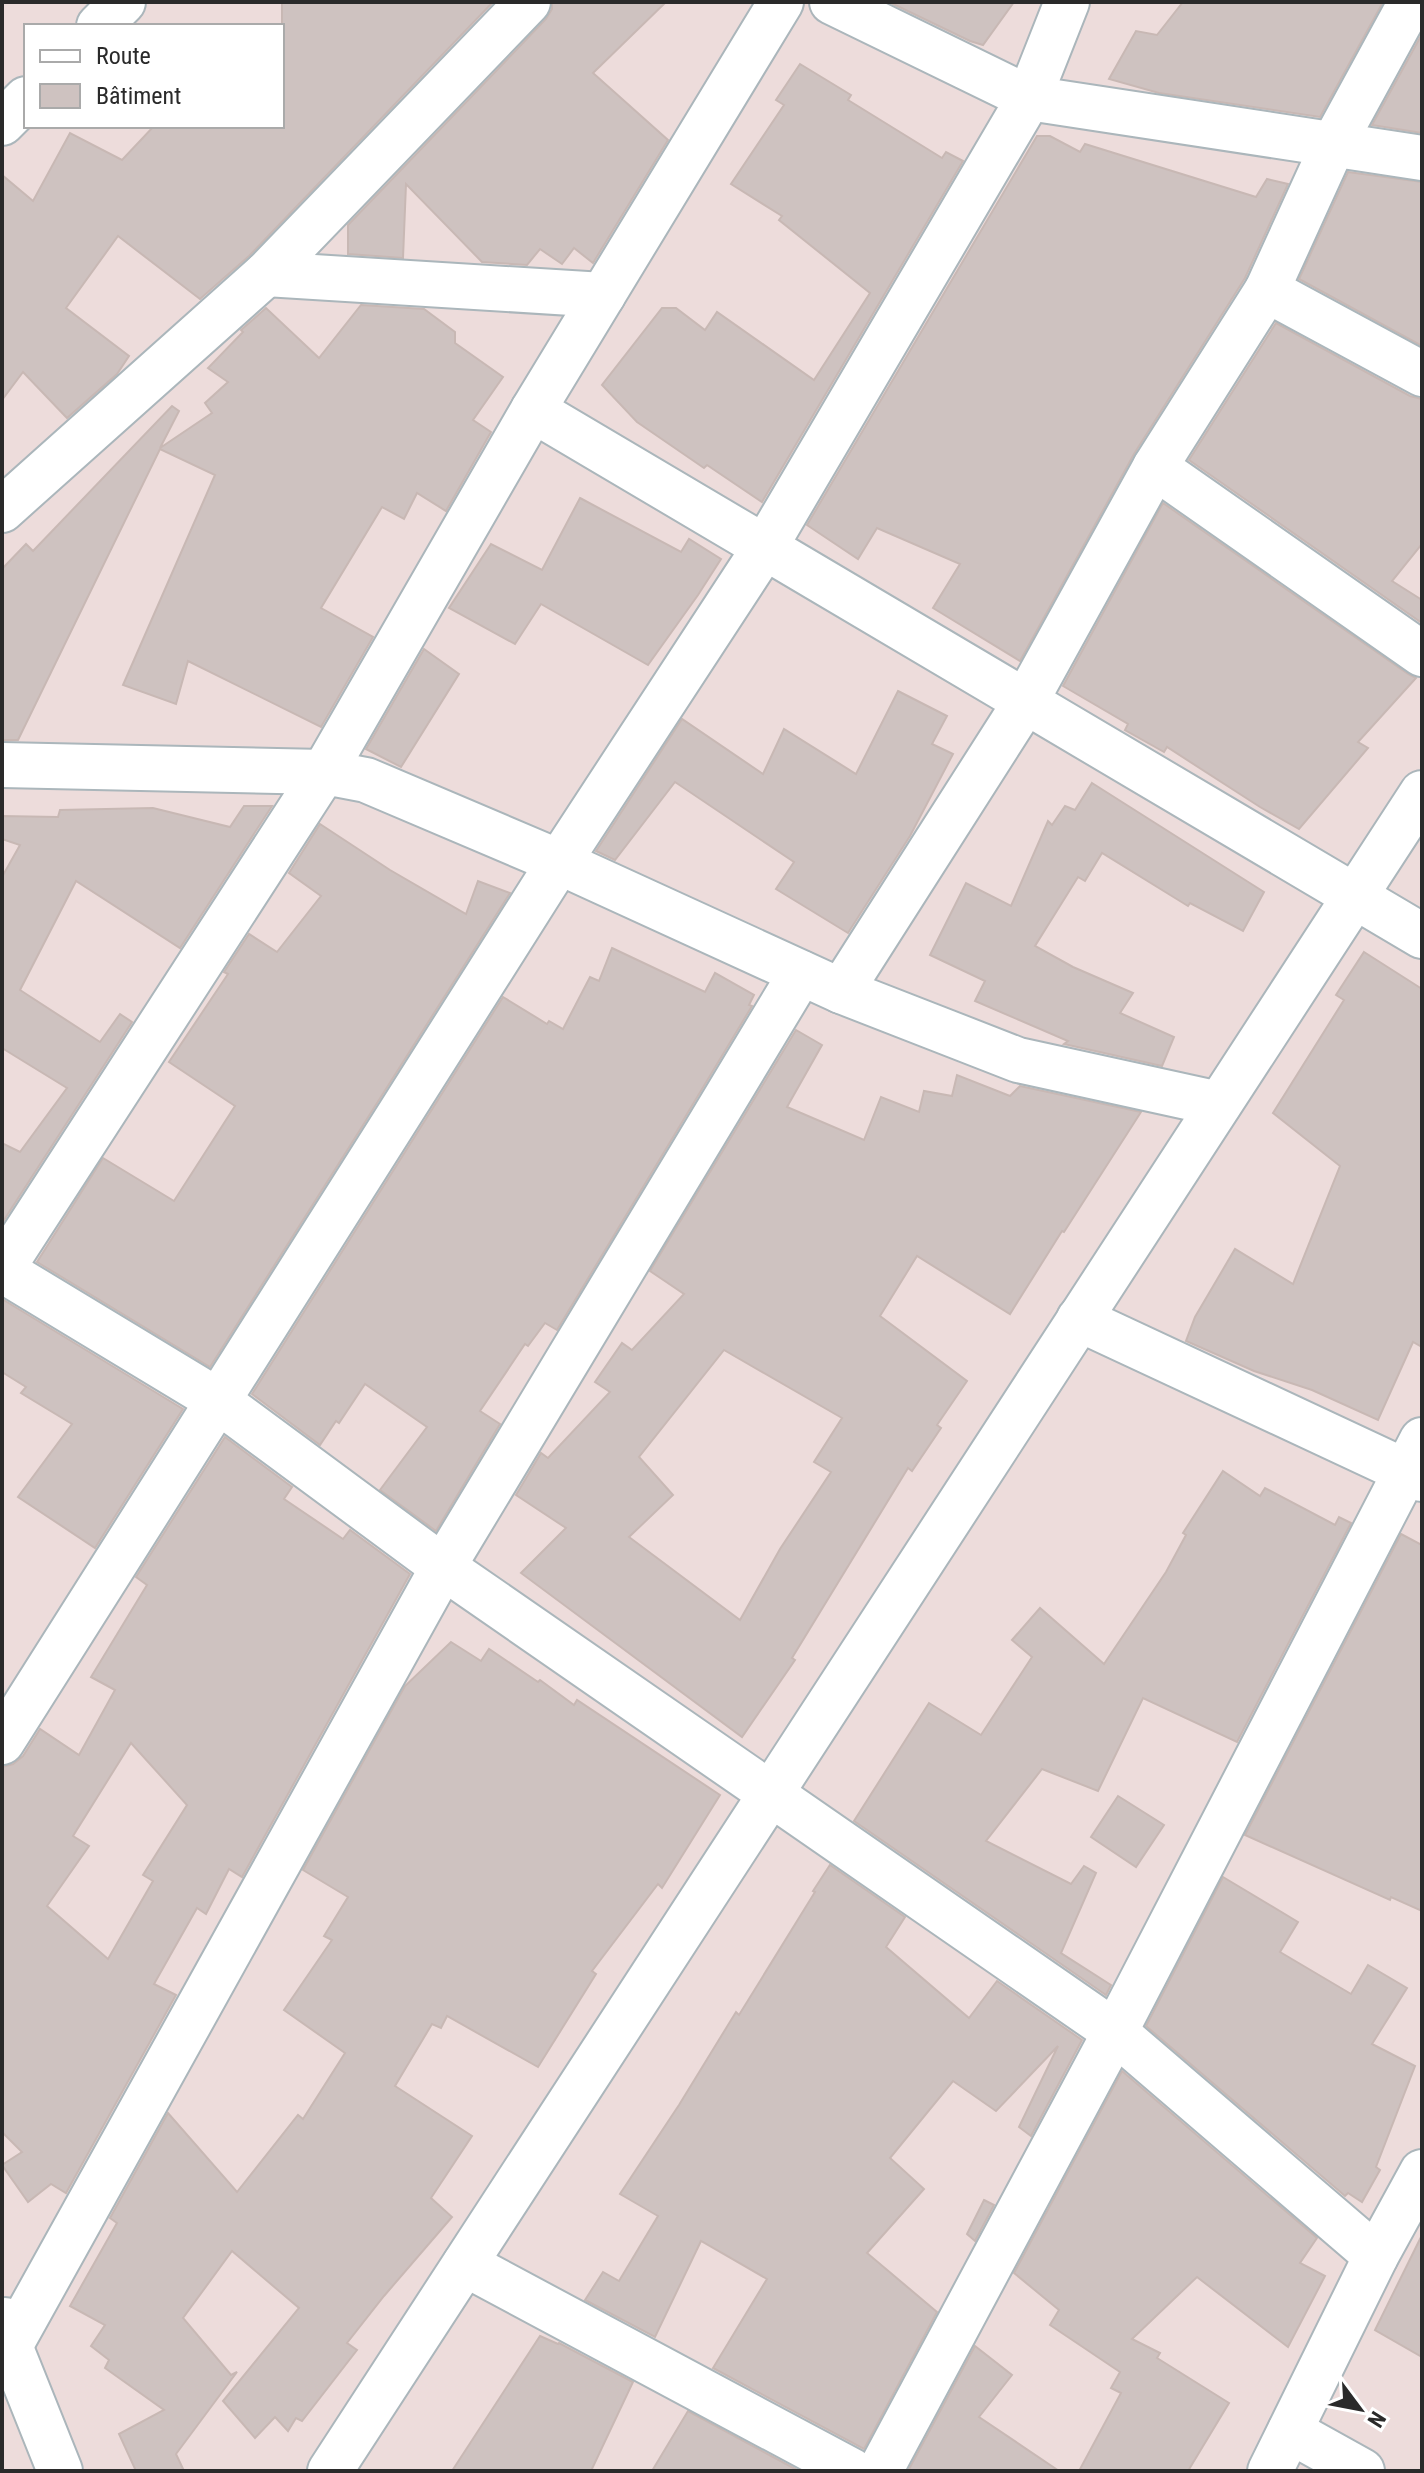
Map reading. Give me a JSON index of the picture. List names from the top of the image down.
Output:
{
  "legend": ["Route", "Bâtiment"],
  "north": "bottom right"
}
